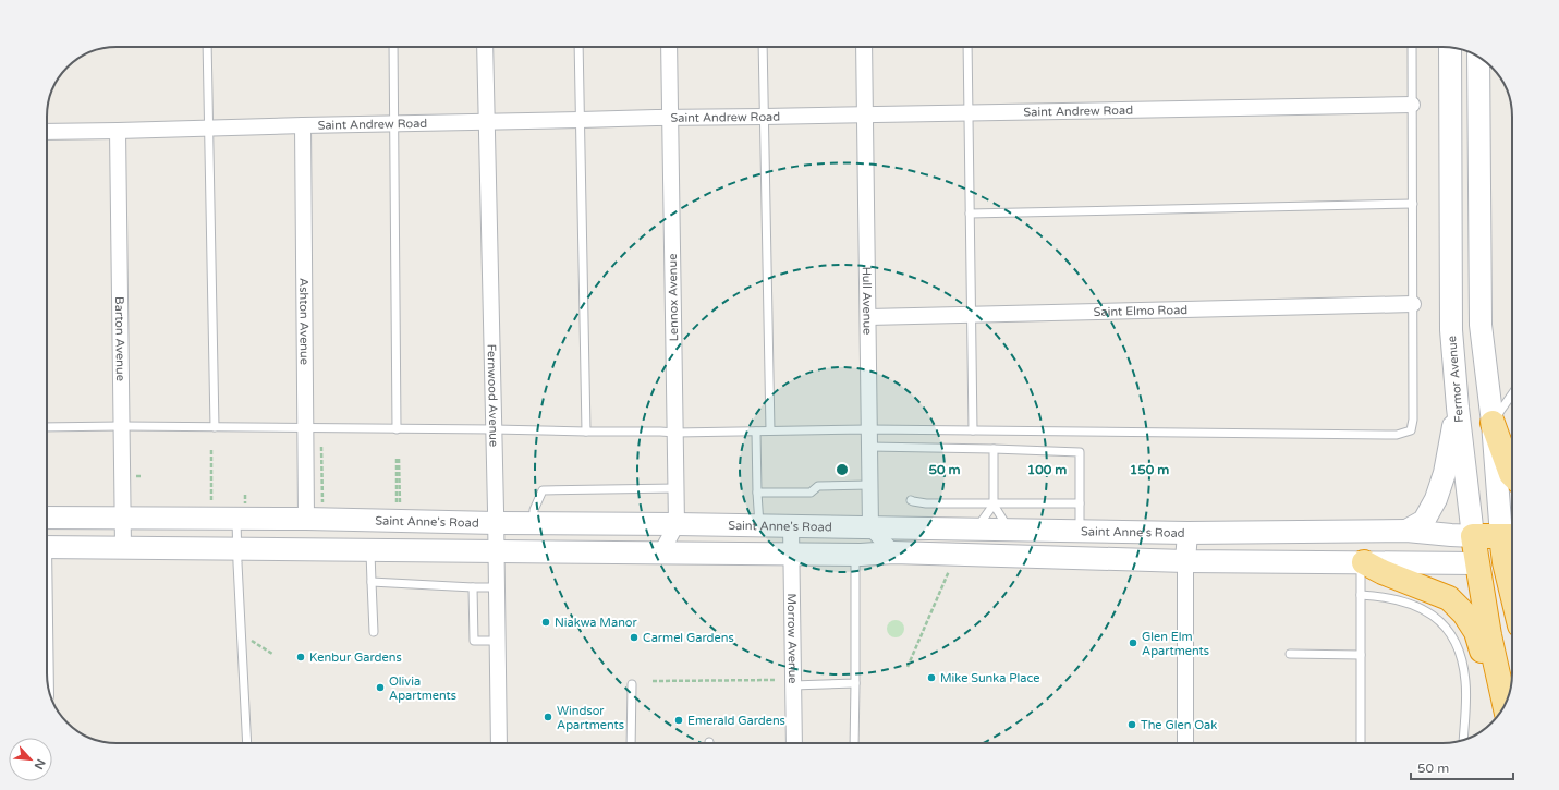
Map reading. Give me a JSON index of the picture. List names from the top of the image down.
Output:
{
  "streets": {
    "highway": ["Fermor Avenue", "Saint Anne's Road"],
    "street": [
      "Saint Andrew Road",
      "Lennox Avenue",
      "Hull Avenue",
      "Saint Elmo Road",
      "Ashton Avenue",
      "Barton Avenue",
      "Fernwood Avenue",
      "Morrow Avenue"
    ]
  },
  "crossings": [
    ["Saint Andrew Road", "Lennox Avenue"],
    ["Saint Andrew Road", "Hull Avenue"],
    ["Saint Andrew Road", "Ashton Avenue"],
    ["Saint Andrew Road", "Barton Avenue"],
    ["Saint Andrew Road", "Fernwood Avenue"],
    ["Lennox Avenue", "Saint Anne's Road"],
    ["Hull Avenue", "Saint Elmo Road"],
    ["Hull Avenue", "Saint Anne's Road"],
    ["Ashton Avenue", "Saint Anne's Road"],
    ["Barton Avenue", "Saint Anne's Road"],
    ["Fermor Avenue", "Saint Anne's Road"],
    ["Fernwood Avenue", "Saint Anne's Road"],
    ["Saint Anne's Road", "Morrow Avenue"]
  ],
  "places": [
    "Niakwa Manor",
    "Carmel Gardens",
    "Glen Elm Apartments",
    "Kenbur Gardens",
    "Mike Sunka Place",
    "Olivia Apartments",
    "Windsor Apartments",
    "Emerald Gardens",
    "The Glen Oak"
  ],
  "scale_bar": "50 m",
  "north": "bottom right",
  "rings": ["50 m", "100 m", "150 m"]
}
